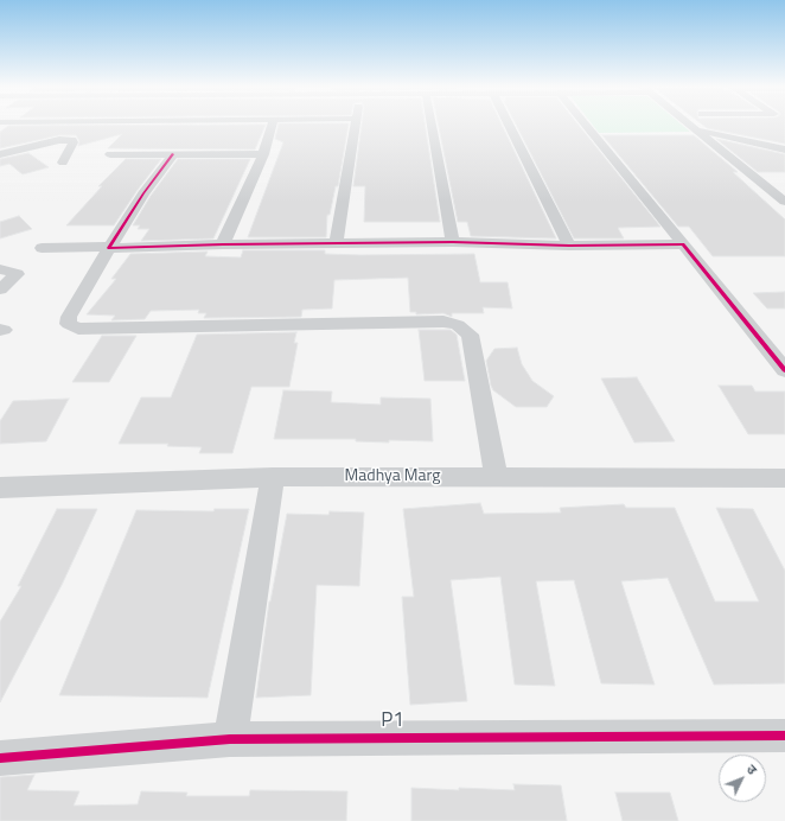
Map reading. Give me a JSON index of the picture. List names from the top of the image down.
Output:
{
  "streets": {
    "street": ["Madhya Marg", "P1"]
  },
  "north": "top right"
}
